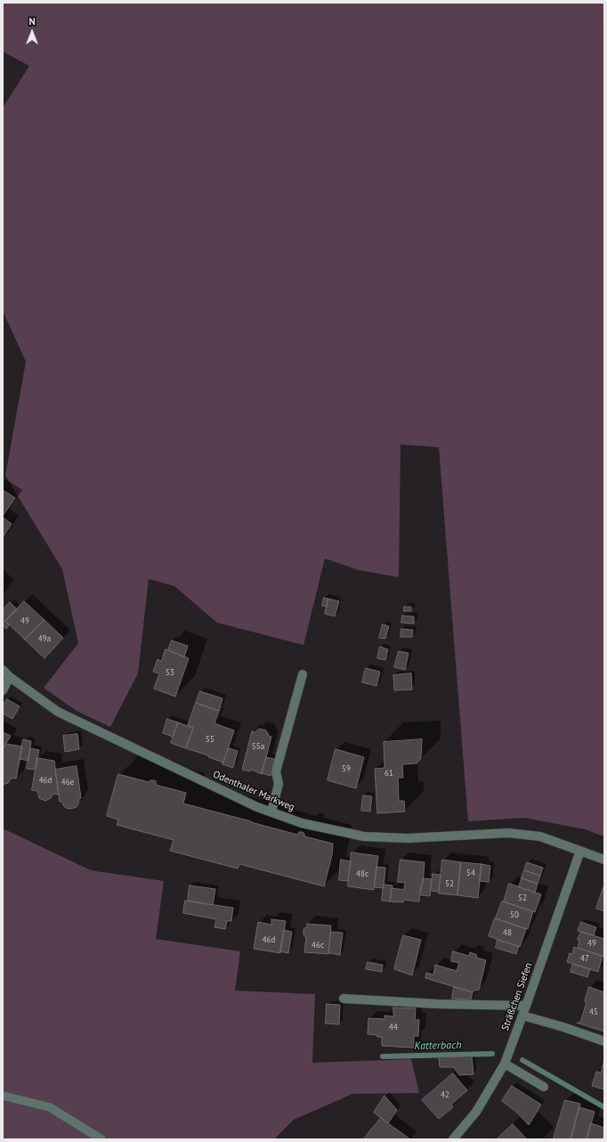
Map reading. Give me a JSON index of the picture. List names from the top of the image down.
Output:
{
  "streets": {
    "street": ["Odenthaler Markweg", "Sträßchen Siefen"]
  },
  "crossings": [
    ["Odenthaler Markweg", "Sträßchen Siefen"]
  ],
  "water": ["Katterbach"],
  "house_numbers": [
    "49",
    "49a",
    "53",
    "55",
    "55a",
    "59",
    "61",
    "46d",
    "46e",
    "54",
    "48c",
    "52",
    "52",
    "50",
    "48",
    "46d",
    "49",
    "46c",
    "47",
    "45",
    "44",
    "42"
  ],
  "north": "top"
}
